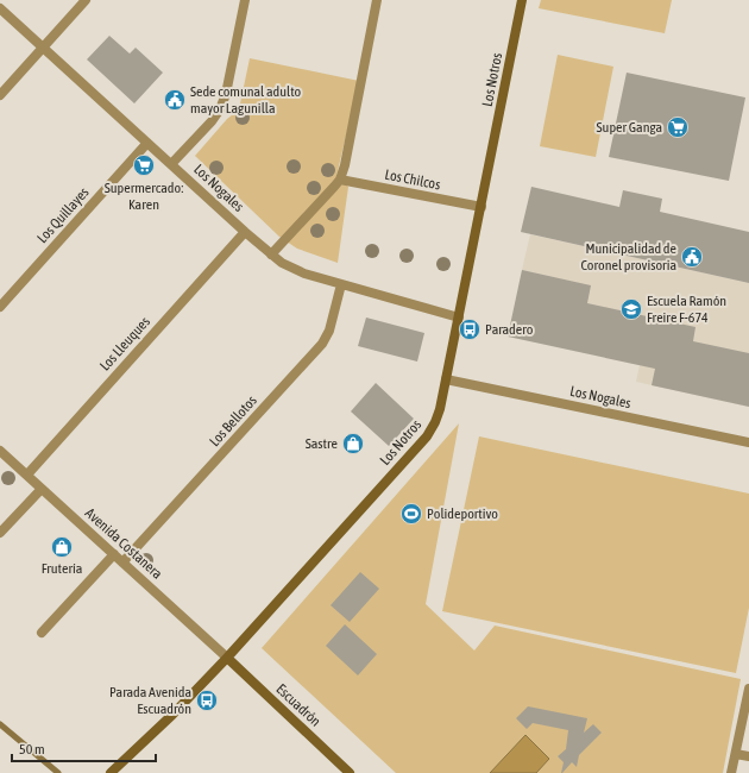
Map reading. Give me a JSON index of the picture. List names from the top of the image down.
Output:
{
  "streets": {
    "street": [
      "Los Notros",
      "Los Chilcos",
      "Los Nogales",
      "Los Quillayes",
      "Los Lleuques",
      "Los Bellotos",
      "Avenida Costanera",
      "Escuadrón"
    ]
  },
  "crossings": [
    ["Los Notros", "Los Chilcos"],
    ["Los Notros", "Los Nogales"],
    ["Los Notros", "Avenida Costanera"],
    ["Los Notros", "Escuadrón"],
    ["Los Nogales", "Los Quillayes"],
    ["Los Nogales", "Los Lleuques"],
    ["Los Nogales", "Los Bellotos"],
    ["Los Lleuques", "Avenida Costanera"],
    ["Los Bellotos", "Avenida Costanera"],
    ["Avenida Costanera", "Escuadrón"]
  ],
  "places": {
    "public building": ["Sede comunal adulto mayor Lagunilla", "Municipalidad de Coronel provisoria"],
    "supermarket": ["Super Ganga", "Supermercado: Karen"],
    "school or university": ["Escuela Ramón Freire F-674"],
    "bus stop": ["Paradero", "Parada Avenida Escuadrón"],
    "shop": ["Sastre", "Frutería"],
    "sports": ["Polideportivo"]
  },
  "scale_bar": "50 m"
}
